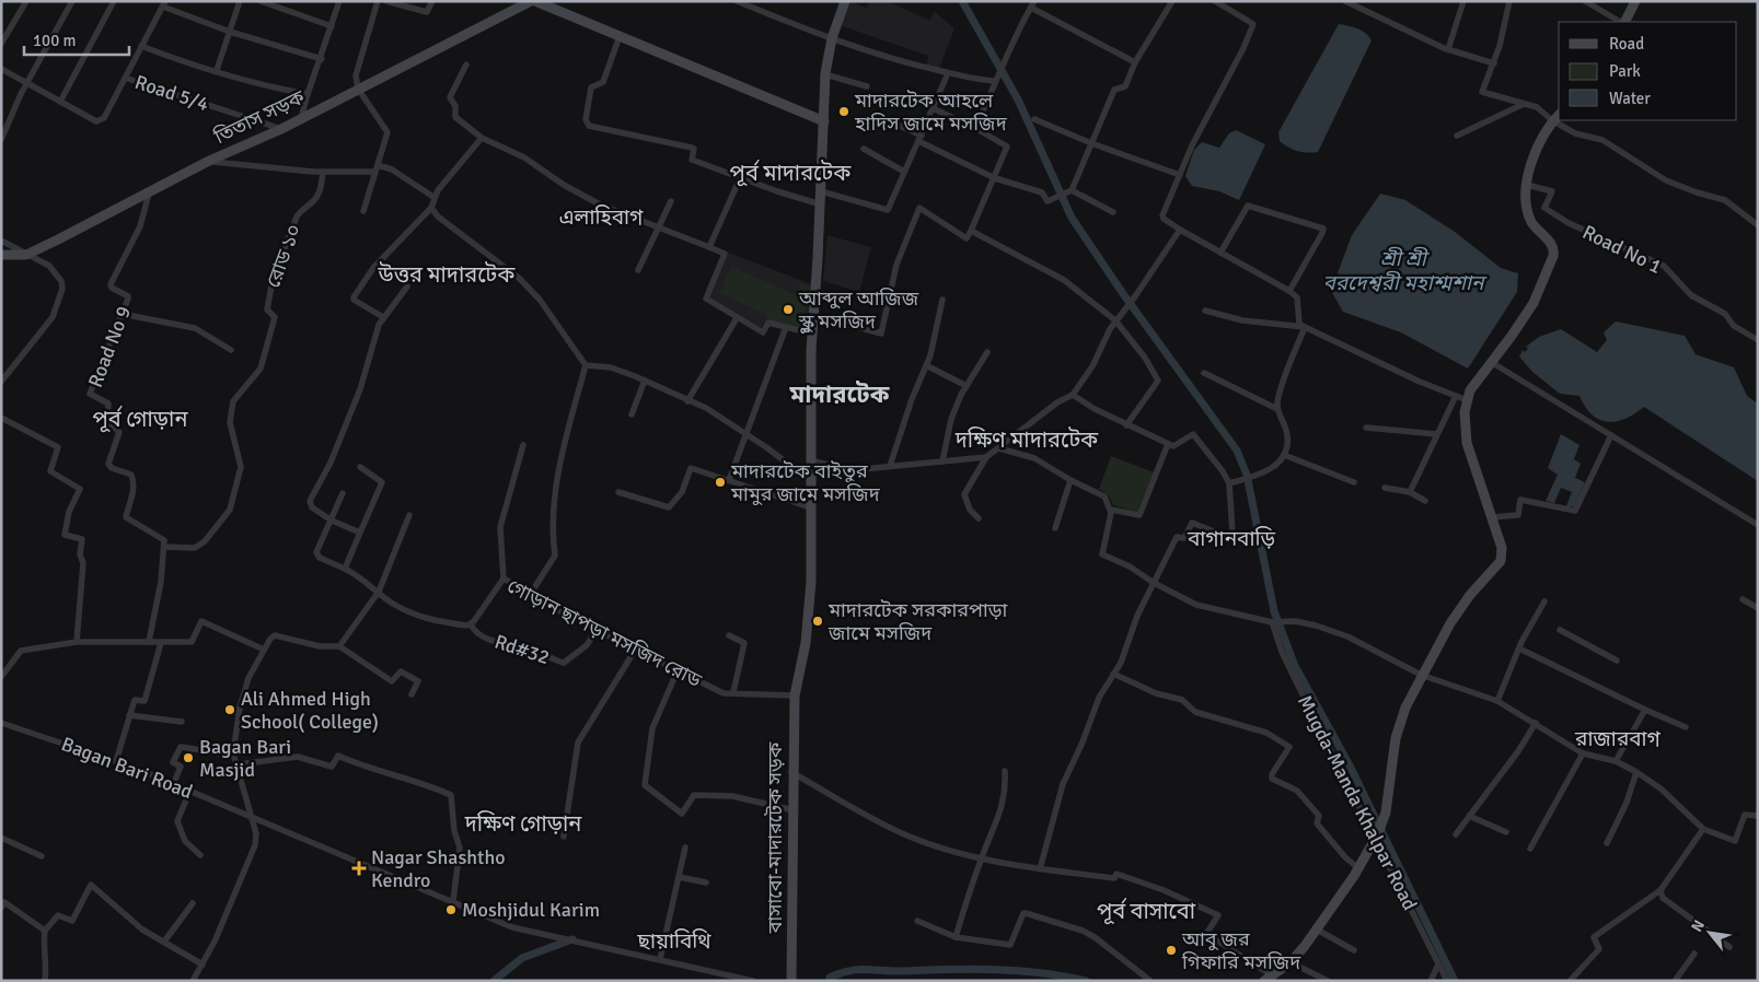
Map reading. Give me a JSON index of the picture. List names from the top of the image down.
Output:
{
  "streets": {
    "street": [
      "Road 5/4",
      "তিতাস সড়ক",
      "Road No 1",
      "রোড ১০",
      "Road No 9",
      "গোড়ান ছাপড়া মসজিদ রোড",
      "Rd#32",
      "Bagan Bari Road",
      "Mugda-Manda Khalpar Road",
      "বাসাবো-মাদারটেক সড়ক"
    ]
  },
  "crossings": [
    ["Road 5/4", "তিতাস সড়ক"],
    ["তিতাস সড়ক", "Road No 9"],
    ["রোড ১০", "Road No 9"],
    ["গোড়ান ছাপড়া মসজিদ রোড", "Rd#32"],
    ["গোড়ান ছাপড়া মসজিদ রোড", "বাসাবো-মাদারটেক সড়ক"]
  ],
  "districts": [
    "পূর্ব মাদারটেক",
    "এলাহিবাগ",
    "উত্তর মাদারটেক",
    "মাদারটেক",
    "পূর্ব গোড়ান",
    "দক্ষিণ মাদারটেক",
    "বাগানবাড়ি",
    "রাজারবাগ",
    "দক্ষিণ গোড়ান",
    "পূর্ব বাসাবো",
    "ছায়াবিথি"
  ],
  "water": ["শ্রী শ্রী বরদেশ্বরী মহাশ্মশান"],
  "places": {
    "other": [
      "মাদারটেক আহলে হাদিস জামে মসজিদ",
      "আব্দুল আজিজ স্কুল মসজিদ",
      "মাদারটেক বাইতুর মামুর জামে মসজিদ",
      "মাদারটেক সরকারপাড়া জামে মসজিদ",
      "Ali Ahmed High School( College)",
      "Bagan Bari Masjid",
      "Moshjidul Karim",
      "আবু জর গিফারি মসজিদ"
    ],
    "health": ["Nagar Shashtho Kendro"]
  },
  "legend": ["Road", "Park", "Water"],
  "scale_bar": "100 m",
  "north": "top left"
}
